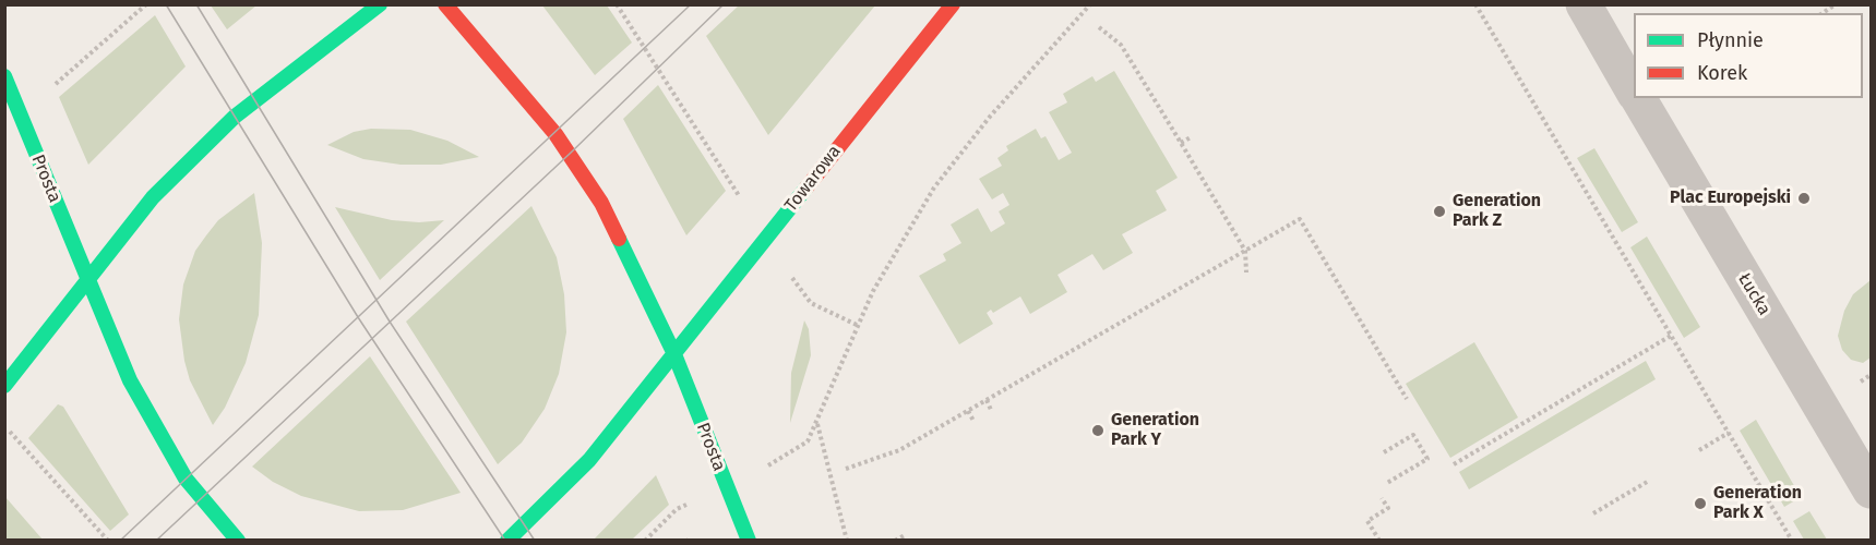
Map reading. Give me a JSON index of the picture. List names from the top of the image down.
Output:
{
  "streets": {
    "main road": ["Prosta", "Towarowa"],
    "street": ["Łucka"]
  },
  "crossings": [
    ["Prosta", "Towarowa"]
  ],
  "places": [
    "Plac Europejski",
    "Generation Park Z",
    "Generation Park Y",
    "Generation Park X"
  ],
  "legend": ["Płynnie", "Korek"]
}
